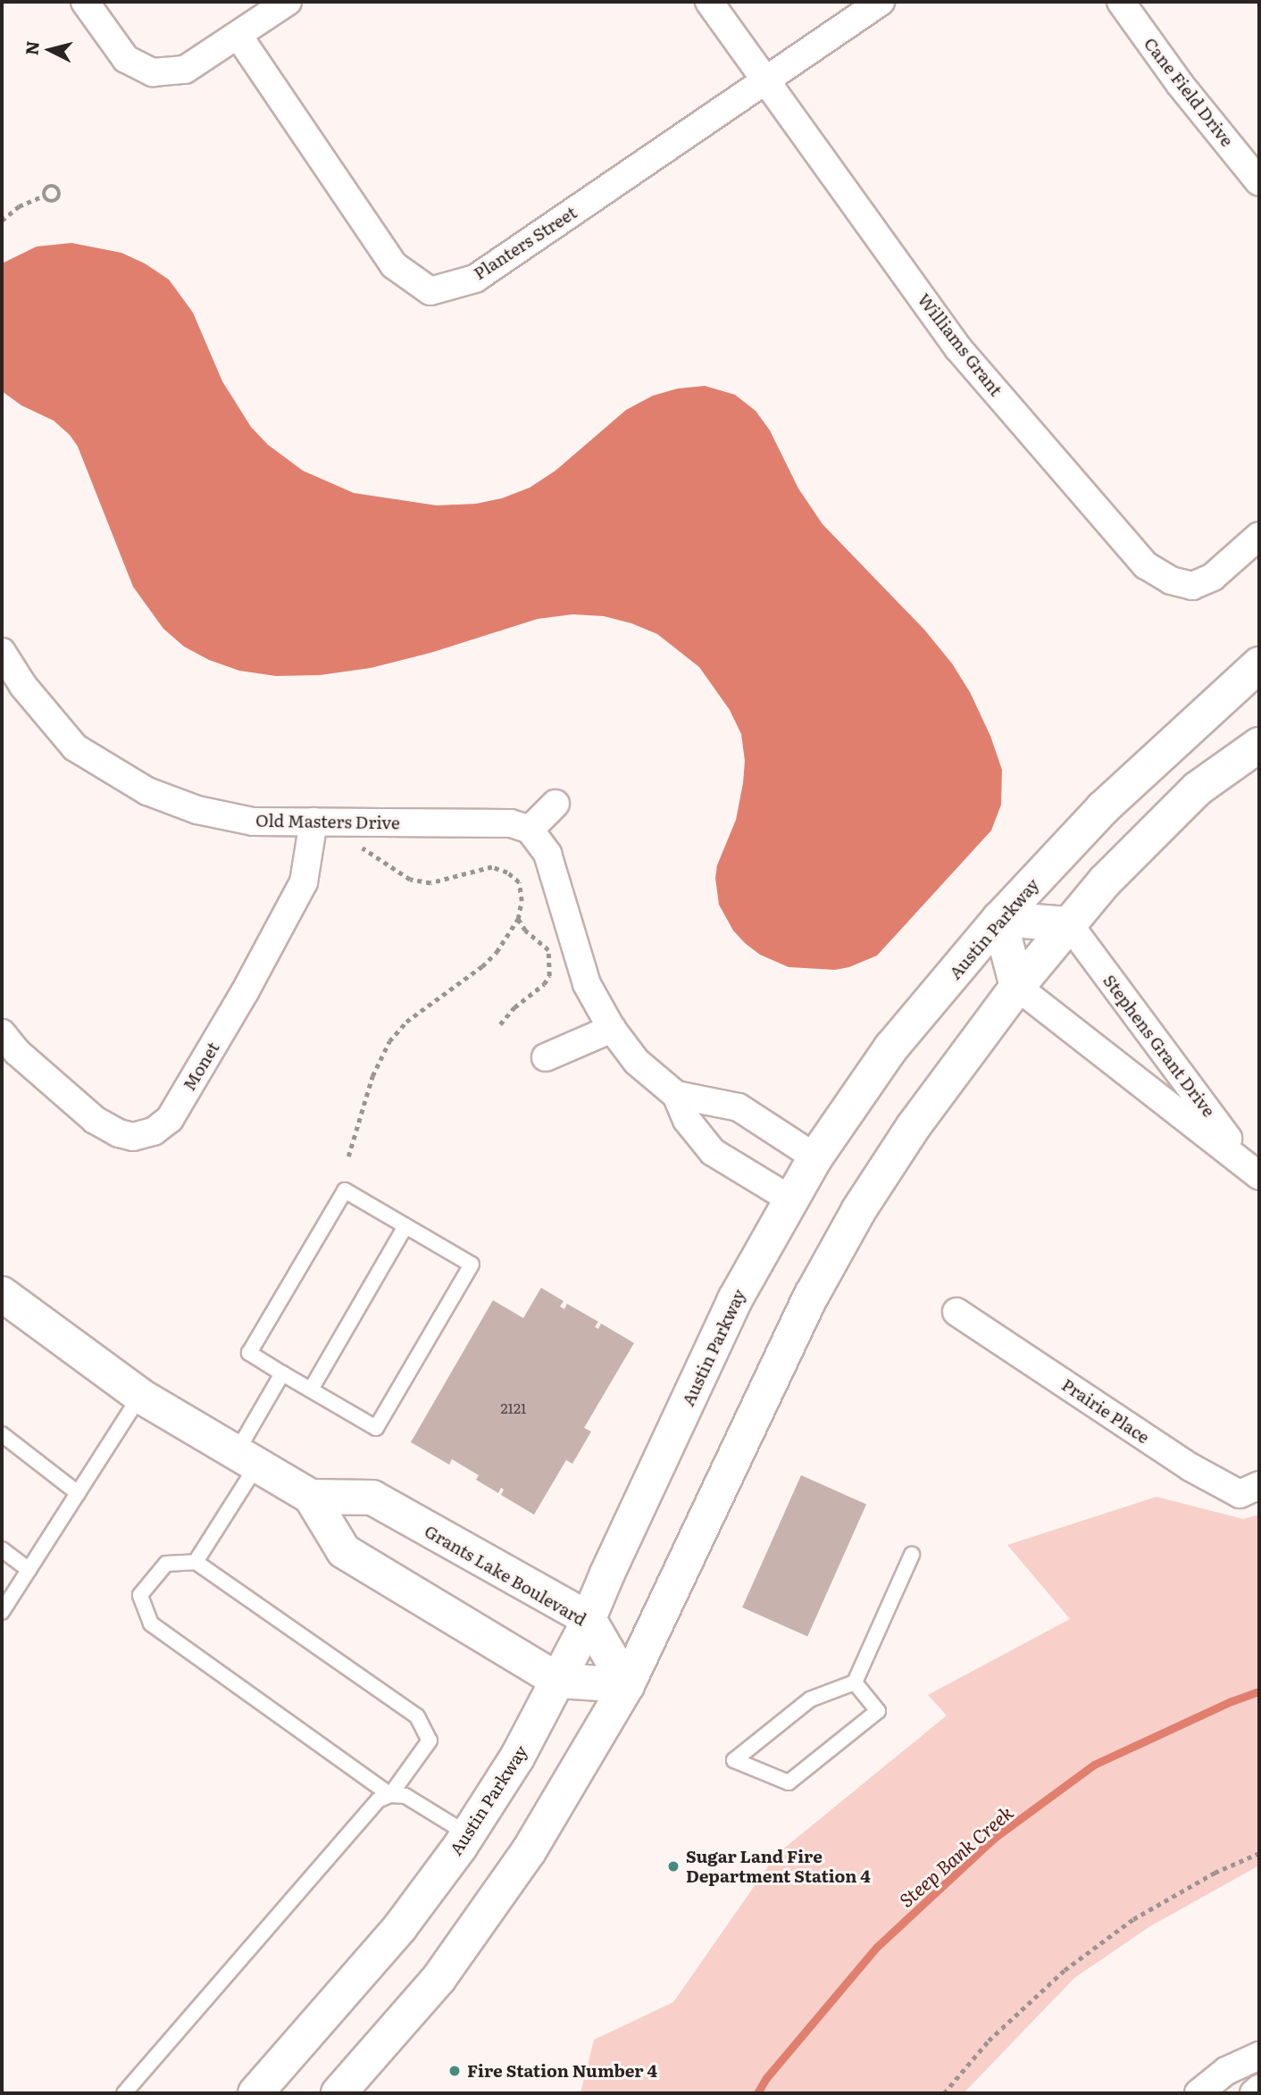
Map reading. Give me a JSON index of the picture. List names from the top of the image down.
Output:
{
  "streets": {
    "main road": ["Austin Parkway", "Grants Lake Boulevard"],
    "street": [
      "Cane Field Drive",
      "Planters Street",
      "Williams Grant",
      "Old Masters Drive",
      "Stephens Grant Drive",
      "Monet",
      "Prairie Place"
    ]
  },
  "crossings": [
    ["Planters Street", "Williams Grant"],
    ["Old Masters Drive", "Monet"],
    ["Austin Parkway", "Grants Lake Boulevard"]
  ],
  "water": ["Steep Bank Creek"],
  "places": ["Sugar Land Fire Department Station 4", "Fire Station Number 4"],
  "house_numbers": ["2121"],
  "north": "left"
}
